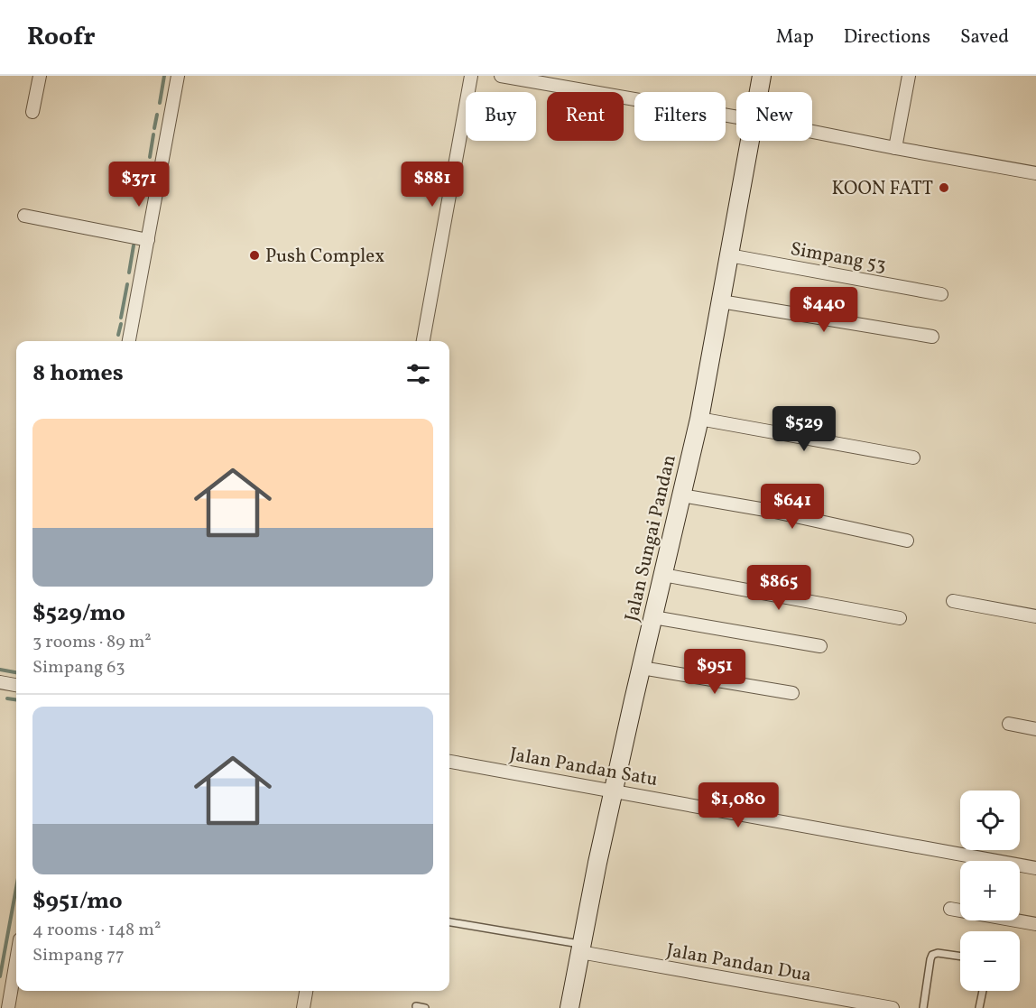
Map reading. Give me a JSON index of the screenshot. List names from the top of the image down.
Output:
{
  "streets": {
    "street": [
      "Simpang 53",
      "Jalan Sungai Pandan",
      "Jalan Pandan Satu",
      "Jalan Pandan Dua"
    ]
  },
  "crossings": [
    ["Simpang 53", "Jalan Sungai Pandan"],
    ["Jalan Sungai Pandan", "Jalan Pandan Satu"],
    ["Jalan Sungai Pandan", "Jalan Pandan Dua"]
  ],
  "places": ["KOON FATT", "Push Complex"],
  "page": {
    "header": "Roofr",
    "nav": ["Map", "Directions", "Saved"],
    "chip": [
      "Buy",
      "Rent",
      "Filters",
      "New"
    ],
    "price": [
      "$371",
      "$881",
      "$440",
      "$529",
      "$641",
      "$865",
      "$951",
      "$1,080"
    ],
    "heading": "8 homes",
    "list": [
      {
        "name": "$529/mo",
        "note": "3 rooms · 89 m² · Simpang 63"
      },
      {
        "name": "$951/mo",
        "note": "4 rooms · 148 m² · Simpang 77"
      }
    ],
    "map_buttons": ["+", "−"]
  }
}
